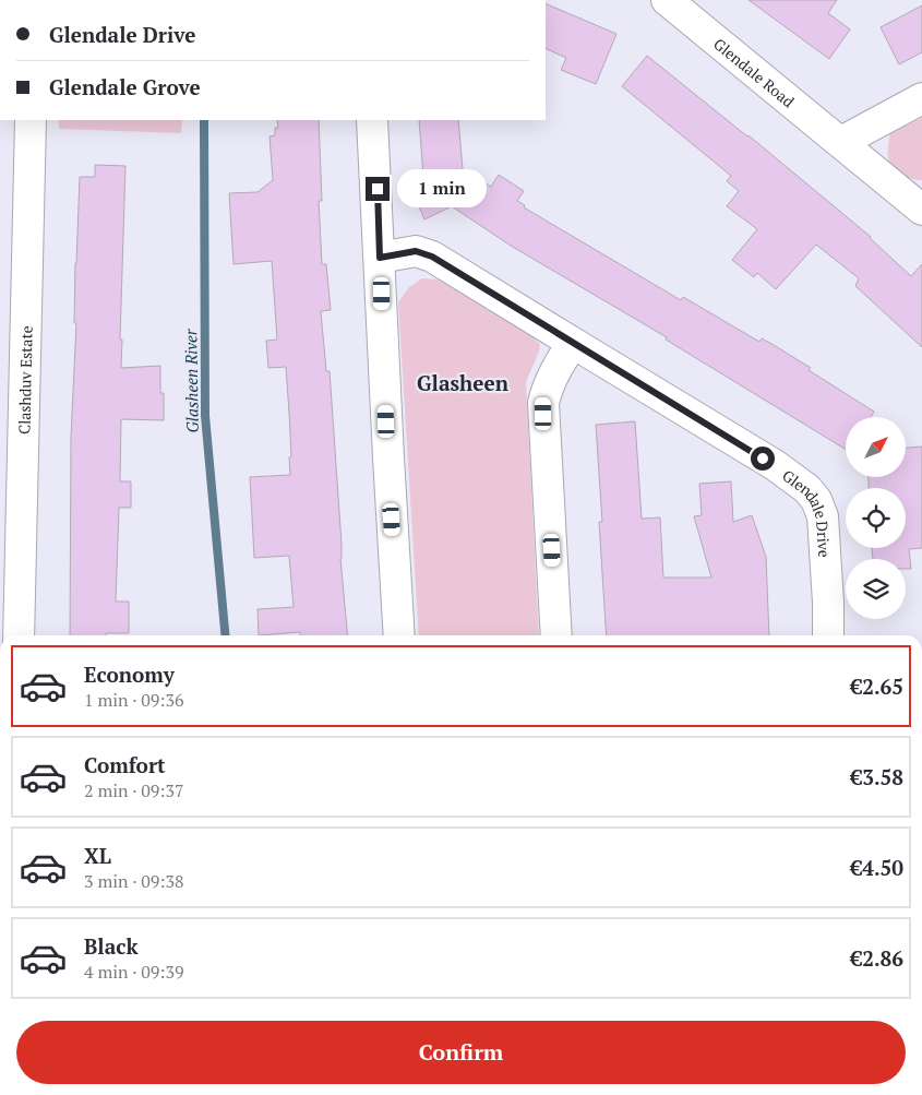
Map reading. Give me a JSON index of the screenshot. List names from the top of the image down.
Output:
{
  "streets": {
    "street": ["Glendale Road", "Clashduv Estate", "Glendale Drive"]
  },
  "districts": ["Glasheen"],
  "water": ["Glasheen River"],
  "north": "top right",
  "page": {
    "banner": ["Glendale Drive", "Glendale Grove"],
    "bubble": "1 min",
    "list": [
      {
        "name": "Economy",
        "note": "1 min · 09:36",
        "value": "€2.65"
      },
      {
        "name": "Comfort",
        "note": "2 min · 09:37",
        "value": "€3.58"
      },
      {
        "name": "XL",
        "note": "3 min · 09:38",
        "value": "€4.50"
      },
      {
        "name": "Black",
        "note": "4 min · 09:39",
        "value": "€2.86"
      }
    ],
    "buttons": "Confirm"
  }
}
